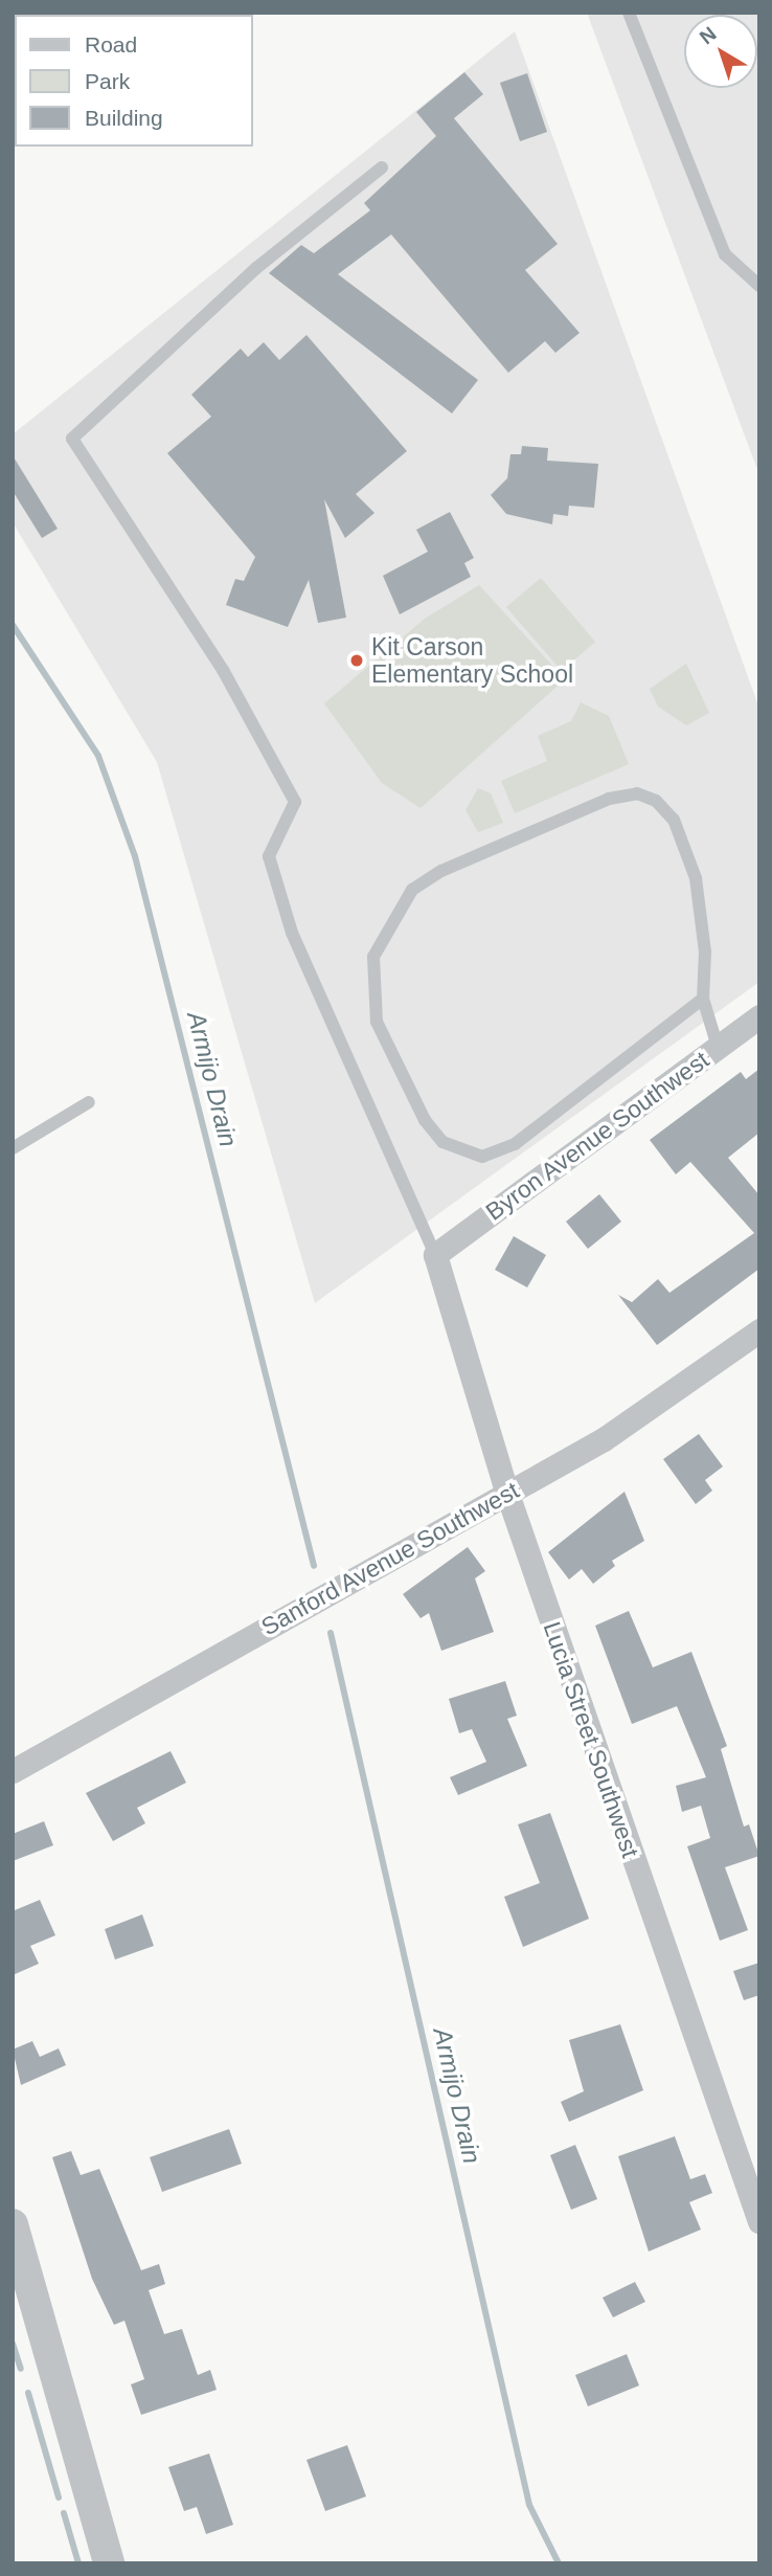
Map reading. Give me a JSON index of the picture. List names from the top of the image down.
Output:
{
  "streets": {
    "street": ["Byron Avenue Southwest", "Sanford Avenue Southwest", "Lucia Street Southwest"]
  },
  "crossings": [
    ["Byron Avenue Southwest", "Lucia Street Southwest"],
    ["Sanford Avenue Southwest", "Lucia Street Southwest"]
  ],
  "water": ["Armijo Drain"],
  "places": ["Kit Carson Elementary School"],
  "legend": ["Road", "Park", "Building"],
  "north": "top left"
}
